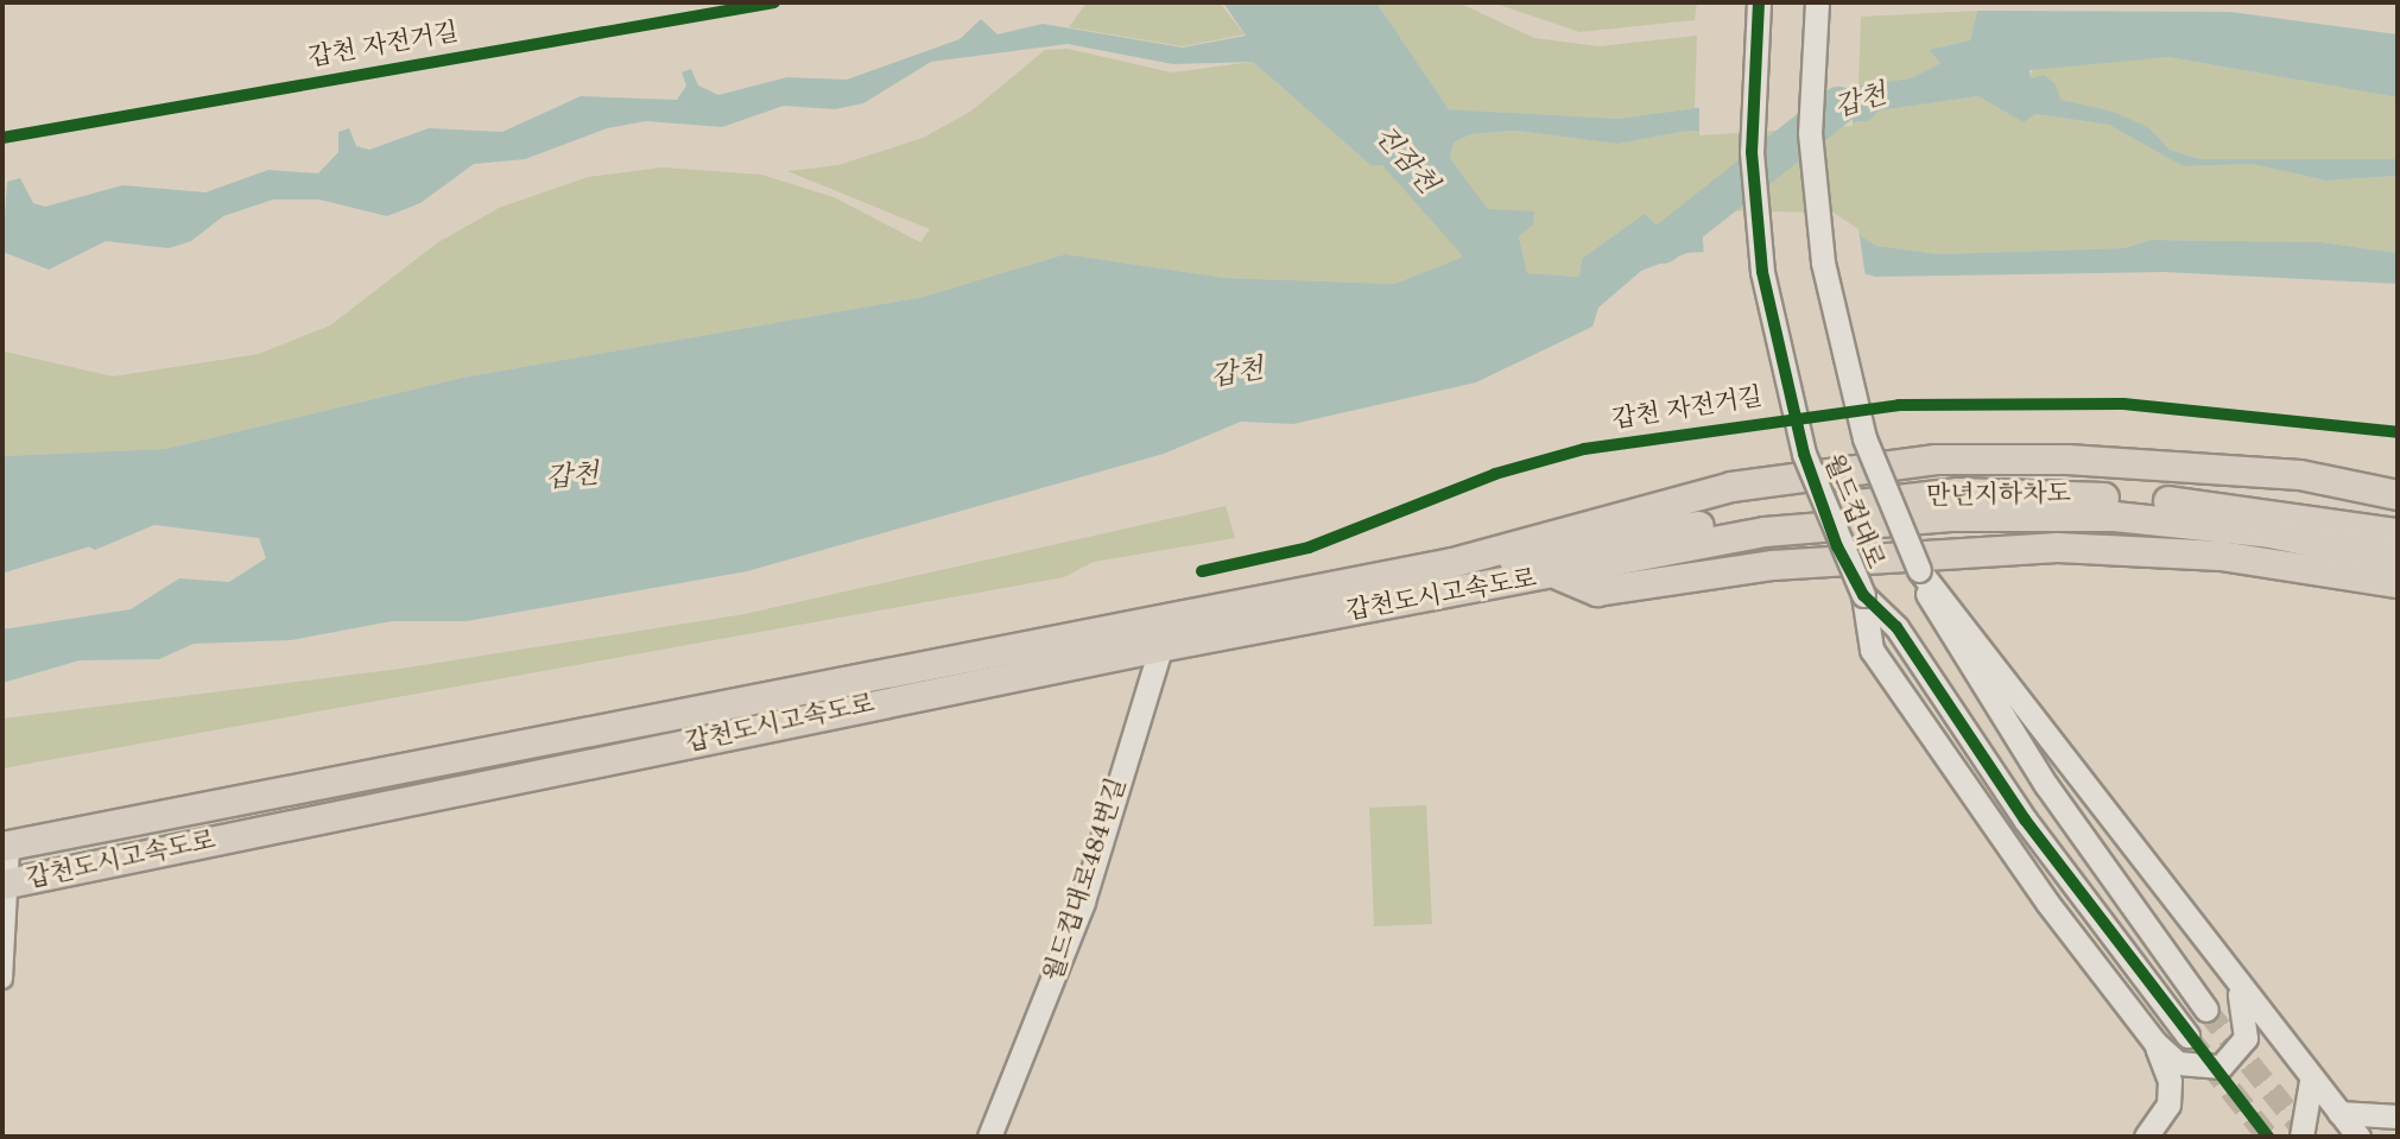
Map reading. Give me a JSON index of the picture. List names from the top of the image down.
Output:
{
  "streets": {
    "main road": ["만년지하차도", "갑천도시고속도로"],
    "street": ["월드컵대로", "월드컵대로484번길"],
    "cycle path": ["갑천 자전거길"]
  },
  "crossings": [
    ["만년지하차도", "갑천도시고속도로"],
    ["갑천도시고속도로", "월드컵대로484번길"]
  ],
  "water": ["갑천", "진잠천"]
}
